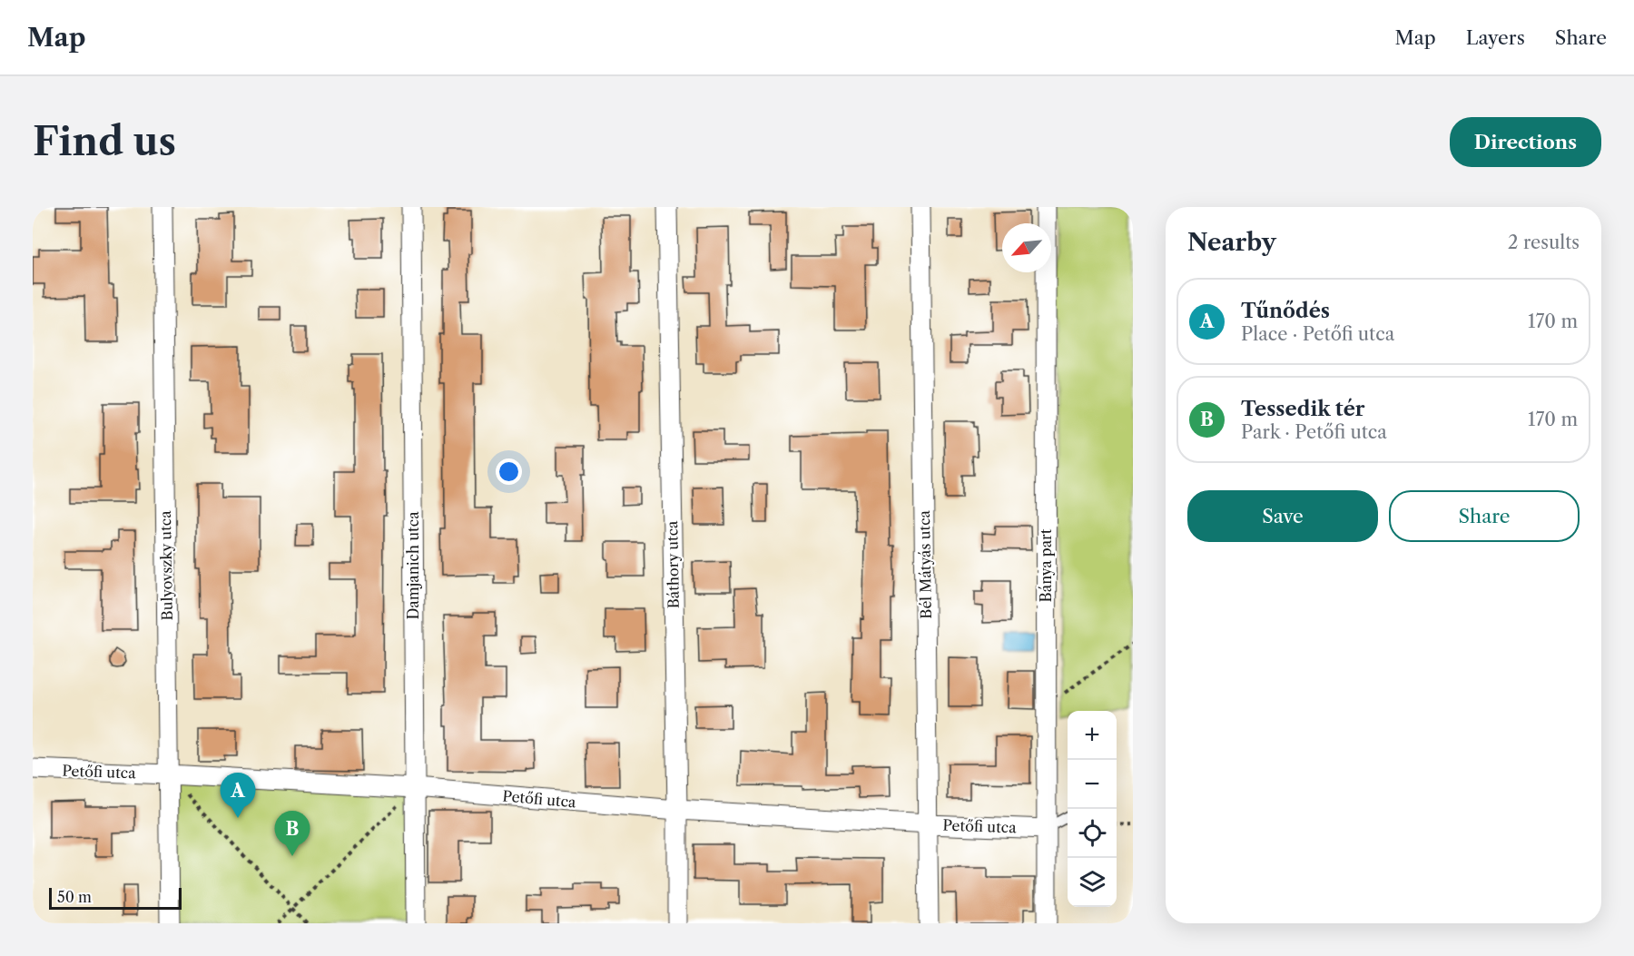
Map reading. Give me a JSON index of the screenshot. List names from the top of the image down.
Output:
{
  "streets": {
    "street": [
      "Báthory utca",
      "Bél Mátyás utca",
      "Bulyovszky utca",
      "Damjanich utca",
      "Bánya part",
      "Petőfi utca"
    ]
  },
  "crossings": [
    ["Báthory utca", "Petőfi utca"],
    ["Bél Mátyás utca", "Petőfi utca"],
    ["Bulyovszky utca", "Petőfi utca"],
    ["Damjanich utca", "Petőfi utca"],
    ["Bánya part", "Petőfi utca"]
  ],
  "scale_bar": "50 m",
  "north": "bottom left",
  "page": {
    "header": "Map",
    "nav": ["Map", "Layers", "Share"],
    "buttons": [
      "Directions",
      ["Save", "Share"]
    ],
    "title": "Find us",
    "heading": ["Nearby", "2 results"],
    "list": [
      {
        "mark": "A",
        "name": "Tűnődés",
        "note": "Place · Petőfi utca",
        "value": "170 m"
      },
      {
        "mark": "B",
        "name": "Tessedik tér",
        "note": "Park · Petőfi utca",
        "value": "170 m"
      }
    ],
    "map_buttons": ["+", "−"],
    "pins": ["A", "B"],
    "scale": "50 m"
  }
}
